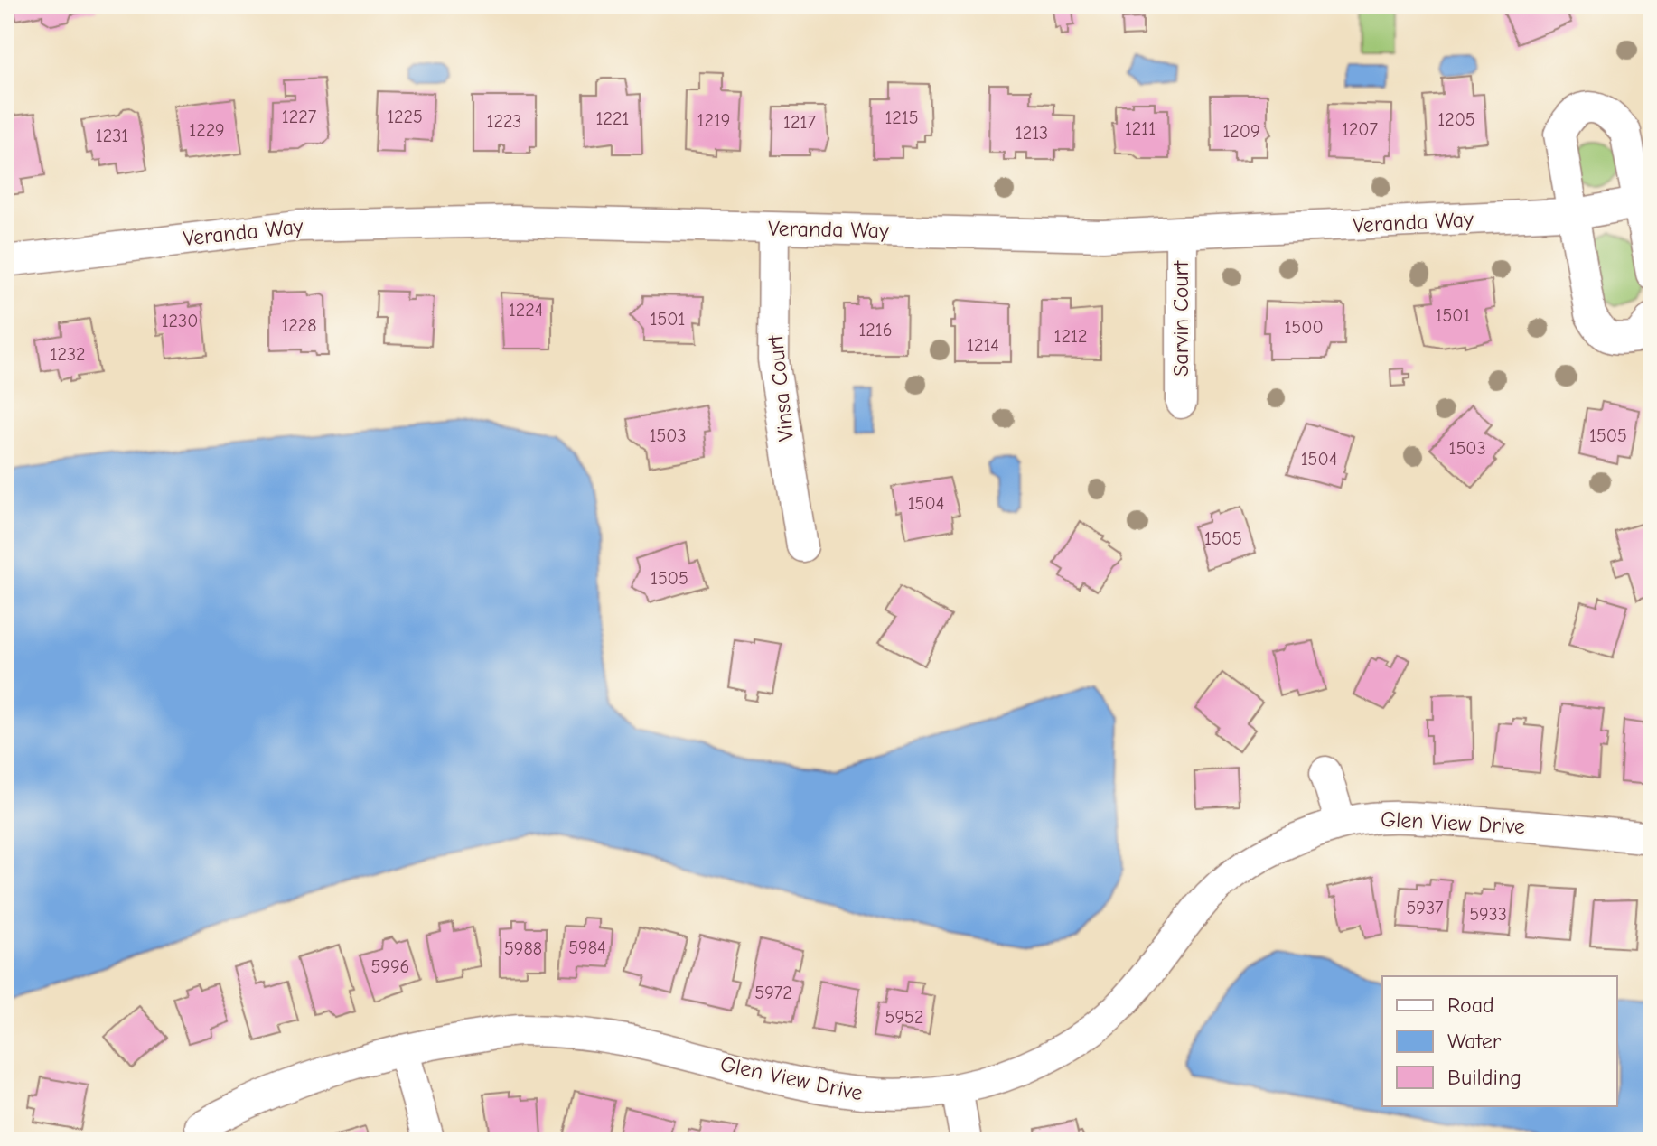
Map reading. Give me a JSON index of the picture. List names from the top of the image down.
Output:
{
  "streets": {
    "street": [
      "Veranda Way",
      "Sarvin Court",
      "Vinsa Court",
      "Glen View Drive"
    ]
  },
  "crossings": [
    ["Veranda Way", "Sarvin Court"],
    ["Veranda Way", "Vinsa Court"]
  ],
  "house_numbers": [
    "1227",
    "1225",
    "1215",
    "1221",
    "1205",
    "1219",
    "1223",
    "1217",
    "1211",
    "1207",
    "1229",
    "1209",
    "1213",
    "1231",
    "1224",
    "1501",
    "1501",
    "1230",
    "1228",
    "1500",
    "1216",
    "1212",
    "1214",
    "1232",
    "1503",
    "1505",
    "1503",
    "1504",
    "1504",
    "1505",
    "1505",
    "5937",
    "5933",
    "5984",
    "5988",
    "5996",
    "5972",
    "5952"
  ],
  "legend": ["Road", "Water", "Building"]
}
